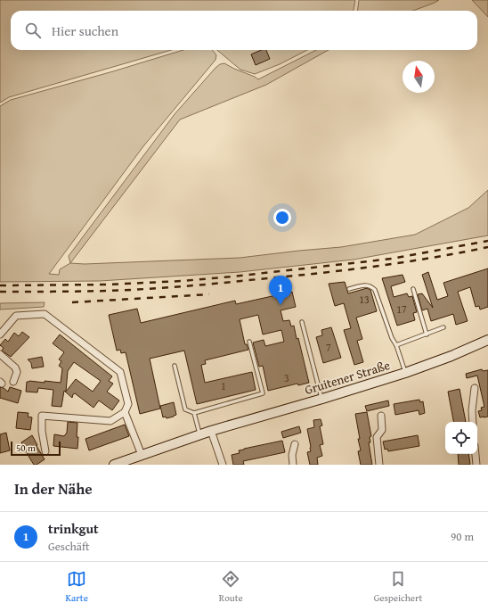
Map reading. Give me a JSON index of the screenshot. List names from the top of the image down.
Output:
{
  "streets": {
    "main road": ["Gruitener Straße"]
  },
  "house_numbers": [
    "13",
    "17",
    "7",
    "3",
    "1"
  ],
  "scale_bar": "50 m",
  "north": "top",
  "page": {
    "search": "Hier suchen",
    "pins": "1",
    "scale": "50 m",
    "heading": "In der Nähe",
    "list": [
      {
        "mark": "1",
        "name": "trinkgut",
        "note": "Geschäft",
        "value": "90 m"
      }
    ],
    "nav": ["Karte", "Route", "Gespeichert"]
  }
}
